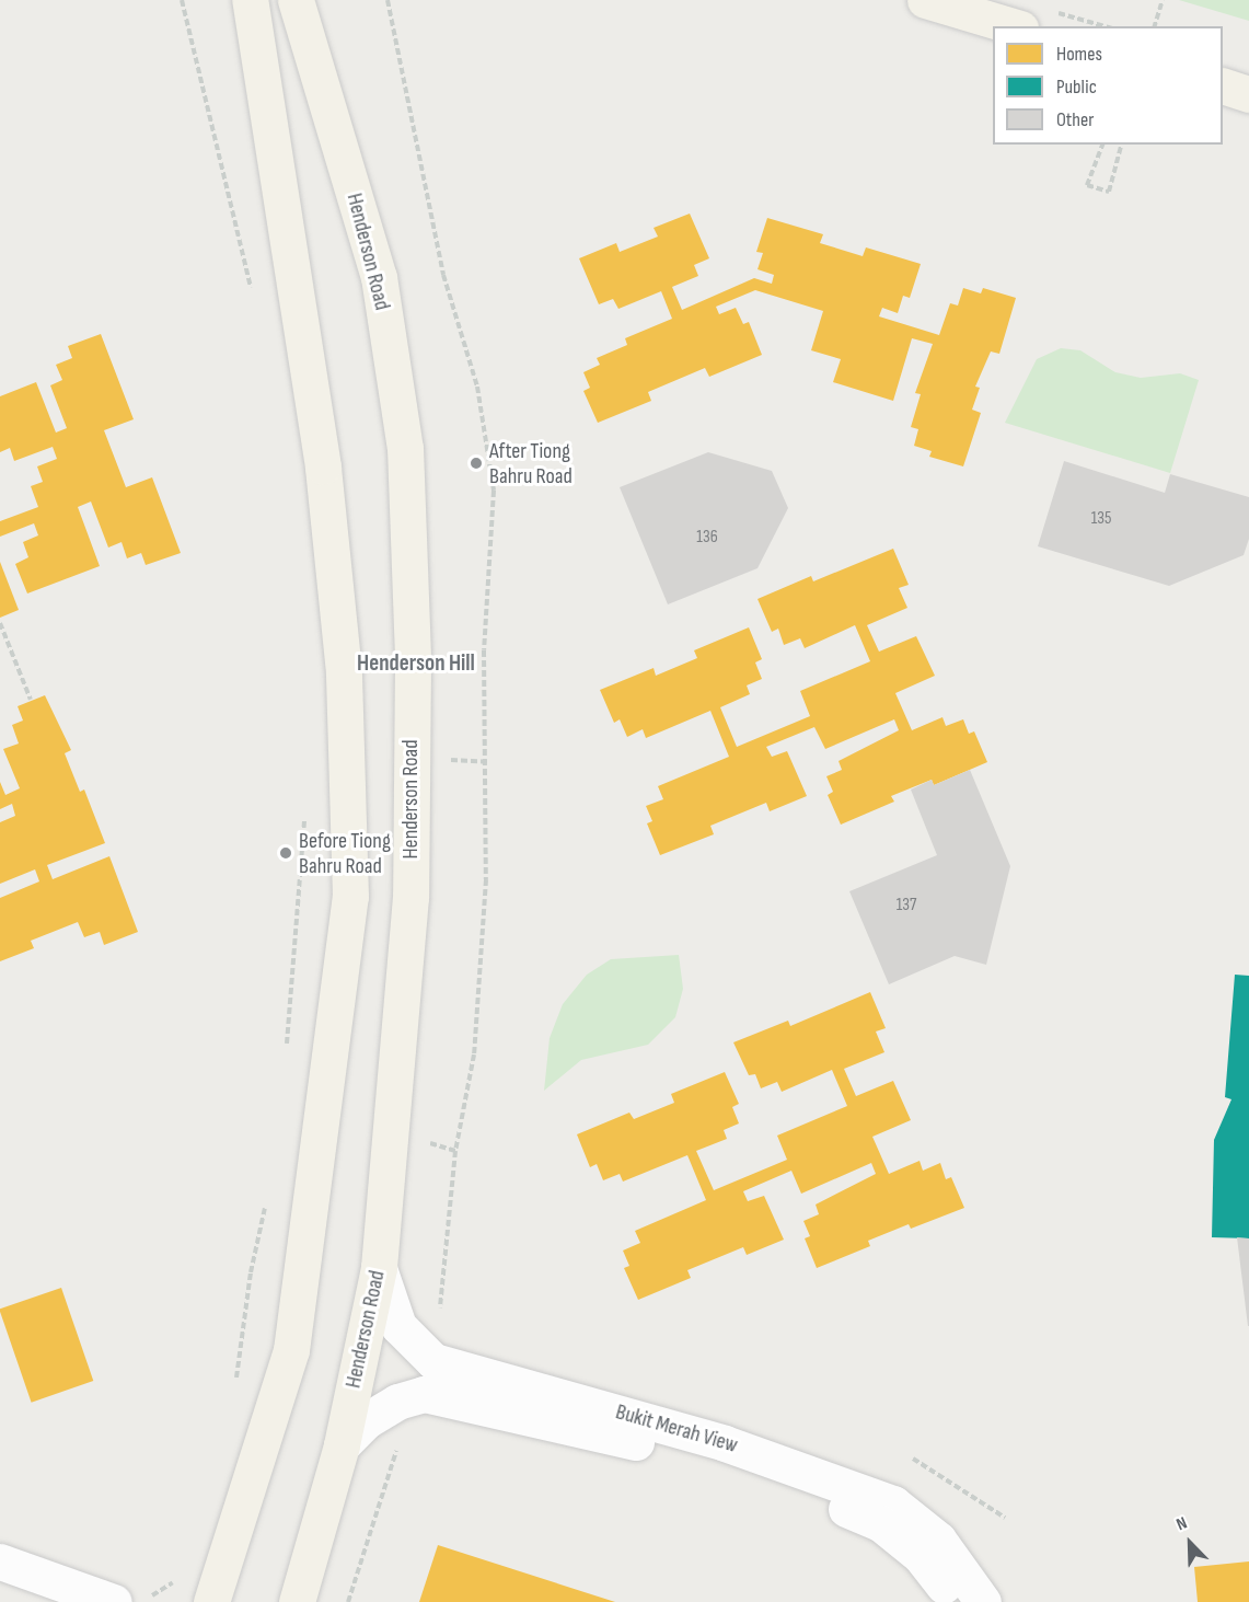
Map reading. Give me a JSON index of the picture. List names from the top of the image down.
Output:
{
  "streets": {
    "main road": ["Henderson Road"],
    "street": ["Bukit Merah View"]
  },
  "crossings": [
    ["Henderson Road", "Bukit Merah View"]
  ],
  "districts": ["Henderson Hill"],
  "places": ["After Tiong Bahru Road", "Before Tiong Bahru Road"],
  "house_numbers": ["135", "136", "137"],
  "legend": ["Homes", "Public", "Other"],
  "north": "top left"
}
